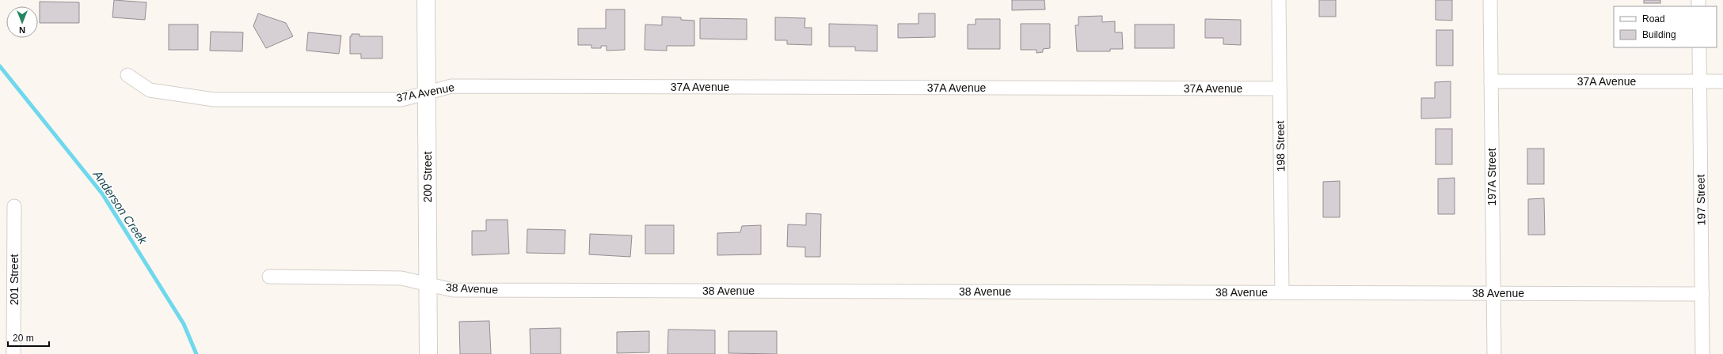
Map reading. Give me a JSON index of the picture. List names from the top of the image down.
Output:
{
  "streets": {
    "main road": ["200 Street"],
    "street": [
      "37A Avenue",
      "198 Street",
      "197A Street",
      "197 Street",
      "201 Street",
      "38 Avenue"
    ]
  },
  "crossings": [
    ["37A Avenue", "198 Street"],
    ["37A Avenue", "200 Street"],
    ["37A Avenue", "197A Street"],
    ["37A Avenue", "197 Street"],
    ["198 Street", "38 Avenue"],
    ["200 Street", "38 Avenue"],
    ["197A Street", "38 Avenue"],
    ["197 Street", "38 Avenue"]
  ],
  "water": ["Anderson Creek"],
  "legend": ["Road", "Building"],
  "scale_bar": "20 m",
  "north": "bottom"
}
